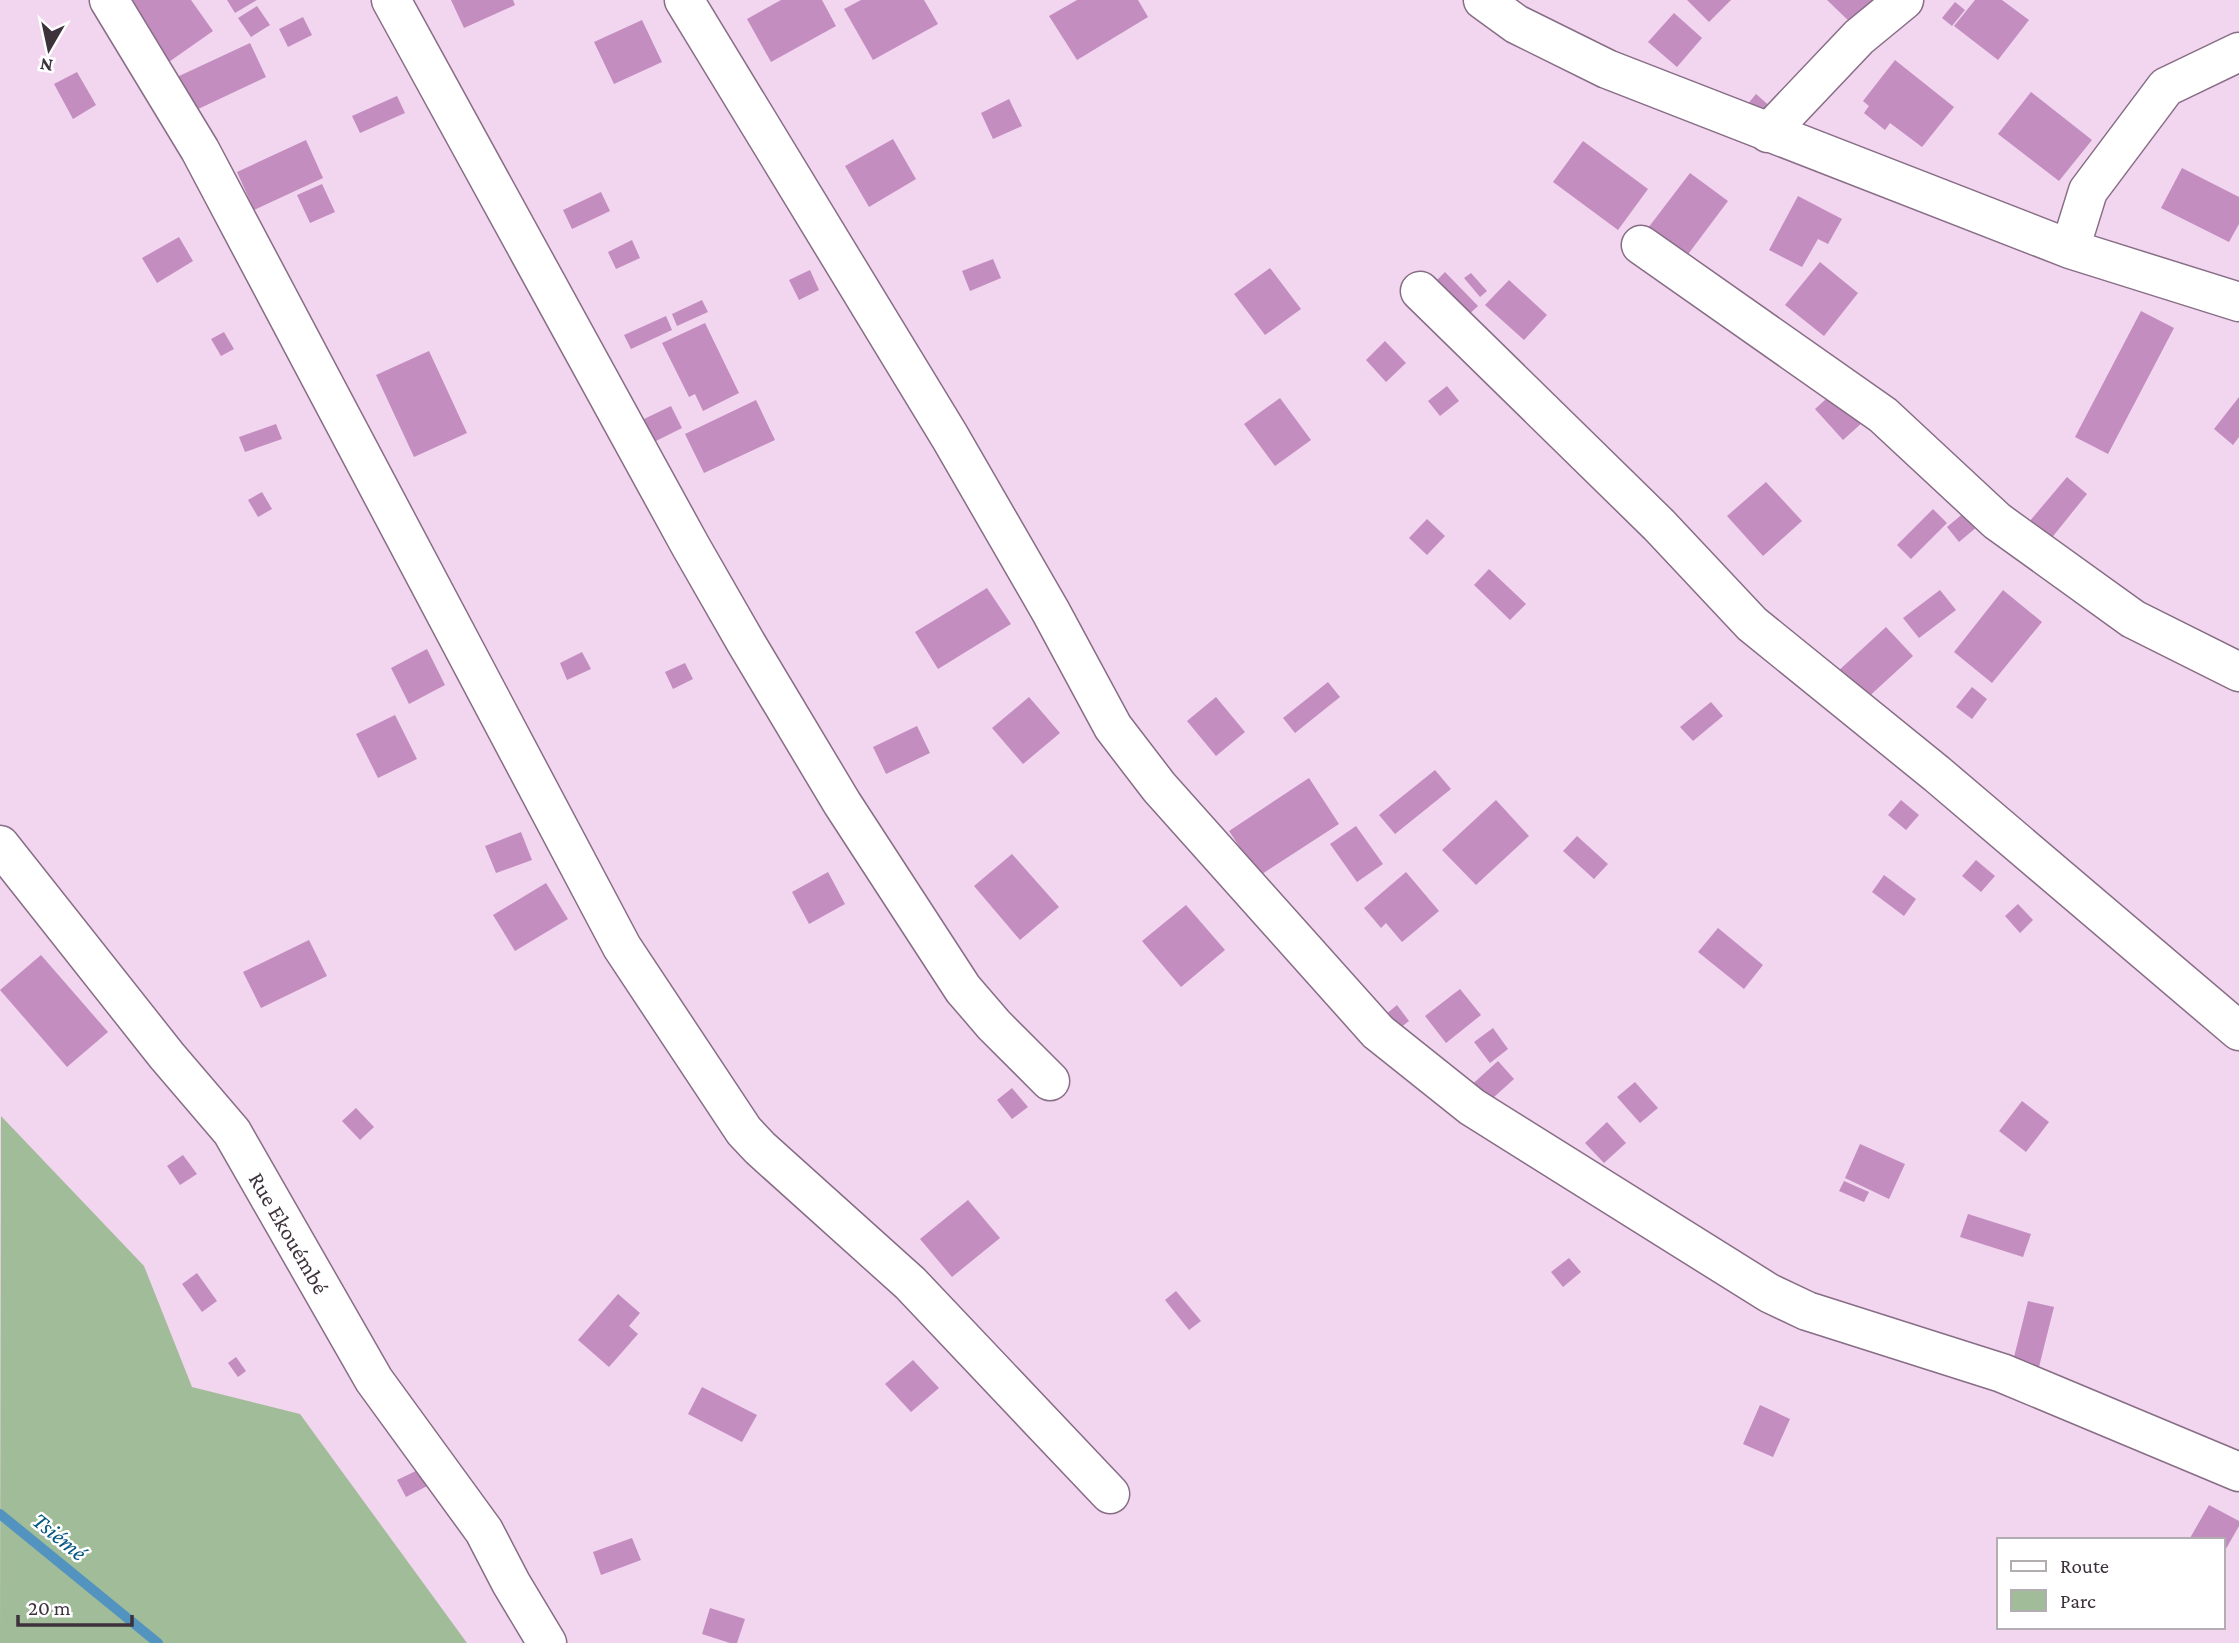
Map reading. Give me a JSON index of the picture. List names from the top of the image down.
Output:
{
  "streets": {
    "street": ["Rue Ekouémbé"]
  },
  "water": ["Tsiémé"],
  "legend": ["Route", "Parc"],
  "scale_bar": "20 m",
  "north": "bottom"
}
